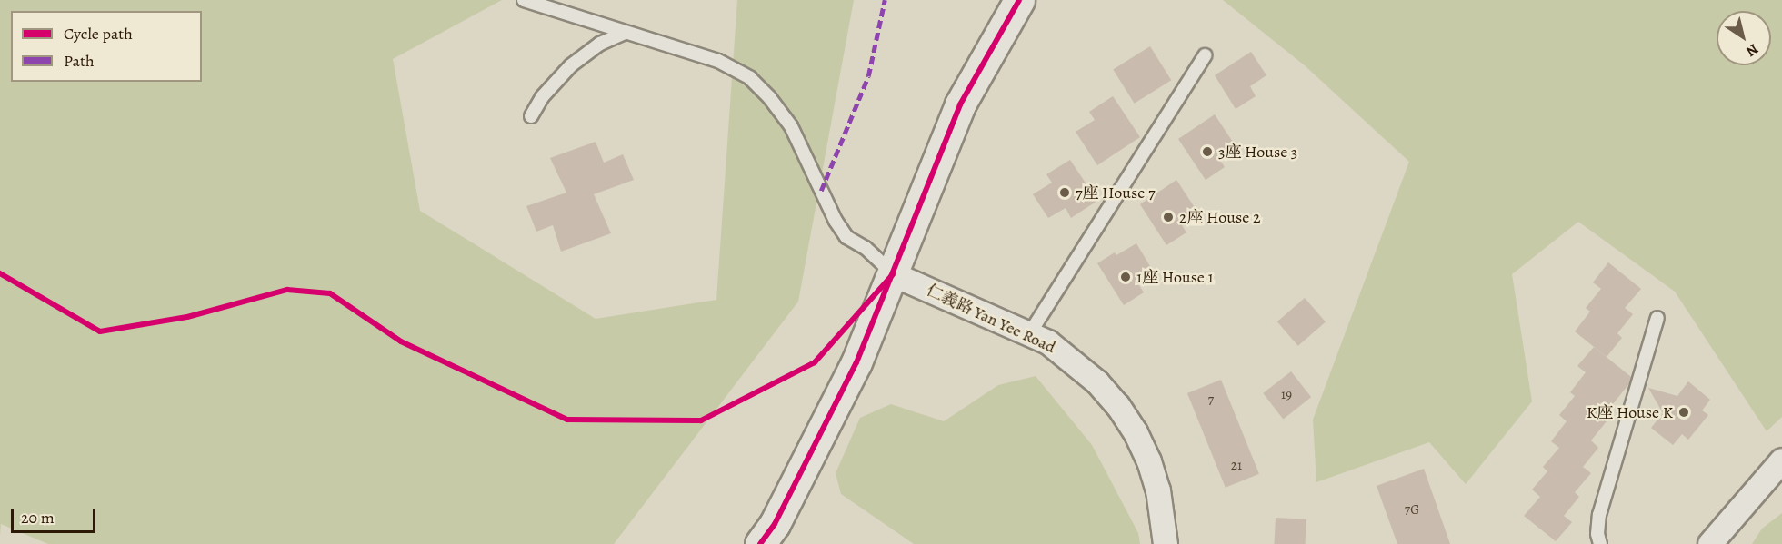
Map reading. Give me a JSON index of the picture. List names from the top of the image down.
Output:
{
  "streets": {
    "street": ["仁義路 Yan Yee Road"]
  },
  "places": [
    "3座 House 3",
    "7座 House 7",
    "2座 House 2",
    "1座 House 1",
    "K座 House K"
  ],
  "house_numbers": [
    "19",
    "7",
    "21",
    "7G"
  ],
  "legend": ["Cycle path", "Path"],
  "scale_bar": "20 m",
  "north": "bottom right"
}
